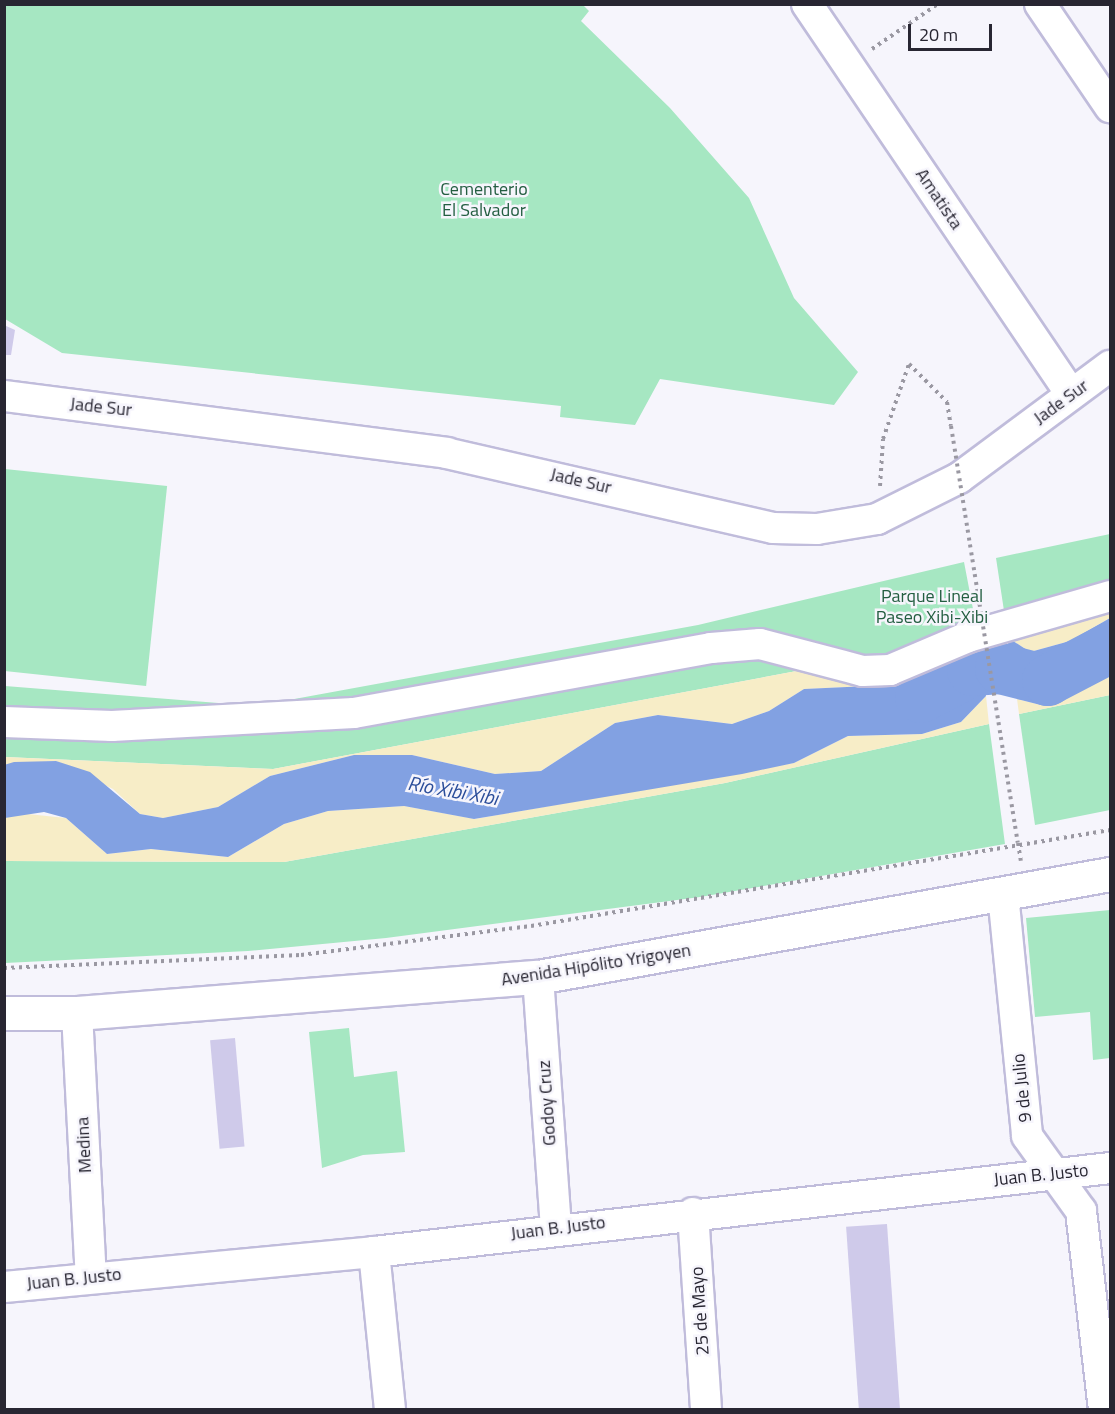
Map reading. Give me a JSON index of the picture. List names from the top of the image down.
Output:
{
  "streets": {
    "main road": ["Avenida Hipólito Yrigoyen"],
    "street": [
      "Amatista",
      "Jade Sur",
      "9 de Julio",
      "Godoy Cruz",
      "Medina",
      "Juan B. Justo",
      "25 de Mayo"
    ]
  },
  "crossings": [
    ["Amatista", "Jade Sur"],
    ["Avenida Hipólito Yrigoyen", "9 de Julio"],
    ["Avenida Hipólito Yrigoyen", "Godoy Cruz"],
    ["Avenida Hipólito Yrigoyen", "Medina"],
    ["9 de Julio", "Juan B. Justo"],
    ["Godoy Cruz", "Juan B. Justo"],
    ["Medina", "Juan B. Justo"],
    ["Juan B. Justo", "25 de Mayo"]
  ],
  "water": ["Río Xibi Xibi"],
  "parks": ["Cementerio El Salvador", "Parque Lineal Paseo Xibi-Xibi"],
  "scale_bar": "20 m"
}
